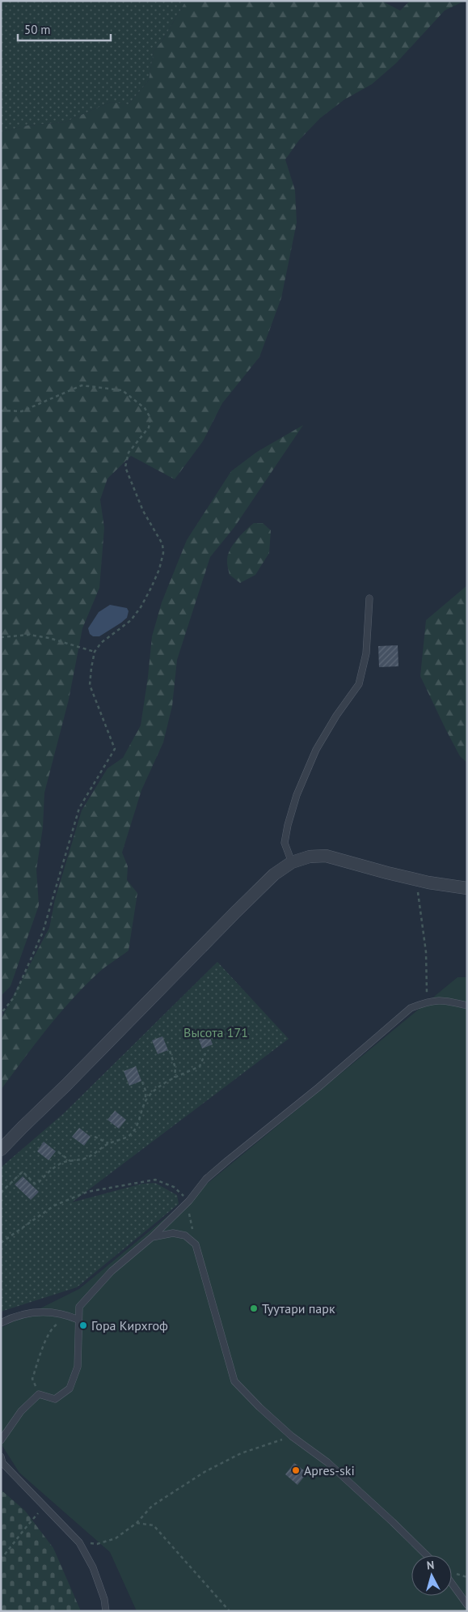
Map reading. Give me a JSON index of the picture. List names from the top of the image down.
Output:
{
  "parks": ["Высота 171"],
  "places": ["Туутари парк", "Гора Кирхгоф", "Apres-ski"],
  "scale_bar": "50 m",
  "north": "top"
}
